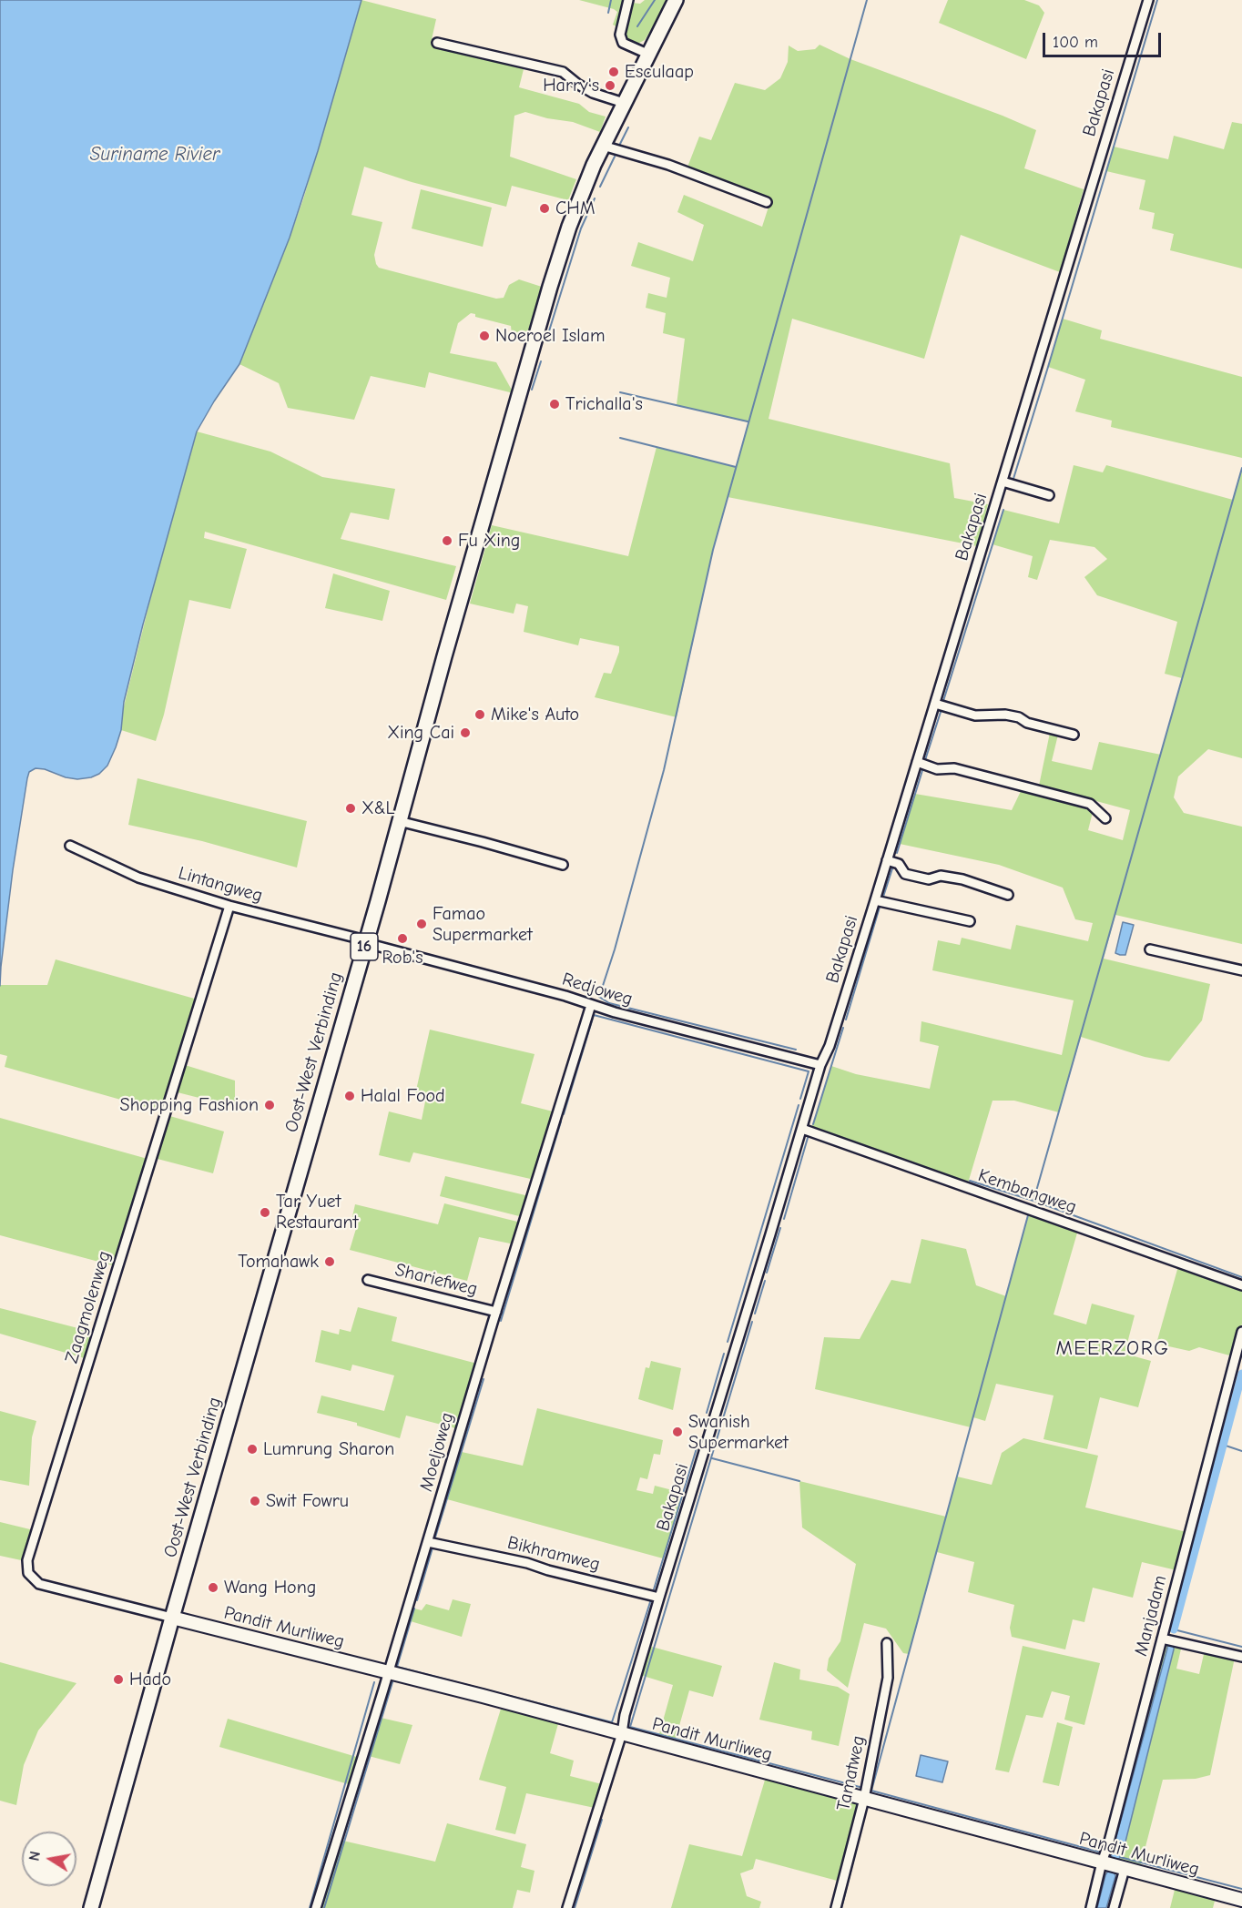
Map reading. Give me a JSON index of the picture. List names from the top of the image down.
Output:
{
  "streets": {
    "main road": ["16", "Oost-West Verbinding"],
    "street": [
      "Bakapasi",
      "Lintangweg",
      "Redjoweg",
      "Kembangweg",
      "Shariefweg",
      "Zaagmolenweg",
      "Moeljoweg",
      "Bikhramweg",
      "Manjadam",
      "Pandit Murliweg",
      "Tamatweg"
    ]
  },
  "crossings": [
    ["Bakapasi", "Redjoweg"],
    ["Bakapasi", "Kembangweg"],
    ["Bakapasi", "Bikhramweg"],
    ["Bakapasi", "Pandit Murliweg"],
    ["Lintangweg", "Redjoweg"],
    ["Lintangweg", "Oost-West Verbinding"],
    ["Lintangweg", "Zaagmolenweg"],
    ["Redjoweg", "Oost-West Verbinding"],
    ["Redjoweg", "Moeljoweg"],
    ["Oost-West Verbinding", "Zaagmolenweg"],
    ["Oost-West Verbinding", "Pandit Murliweg"],
    ["Shariefweg", "Moeljoweg"],
    ["Zaagmolenweg", "Pandit Murliweg"],
    ["Moeljoweg", "Bikhramweg"],
    ["Moeljoweg", "Pandit Murliweg"],
    ["Manjadam", "Pandit Murliweg"],
    ["Pandit Murliweg", "Tamatweg"]
  ],
  "districts": ["MEERZORG"],
  "water": ["Suriname Rivier"],
  "places": [
    "Esculaap",
    "Harry's",
    "CHM",
    "Noeroel Islam",
    "Trichalla's",
    "Fu Xing",
    "Mike's Auto",
    "Xing Cai",
    "X&L",
    "Famao Supermarket",
    "Rob's",
    "Halal Food",
    "Shopping Fashion",
    "Tar Yuet Restaurant",
    "Tomahawk",
    "Swanish Supermarket",
    "Lumrung Sharon",
    "Swit Fowru",
    "Wang Hong",
    "Hado"
  ],
  "scale_bar": "100 m",
  "north": "left"
}
